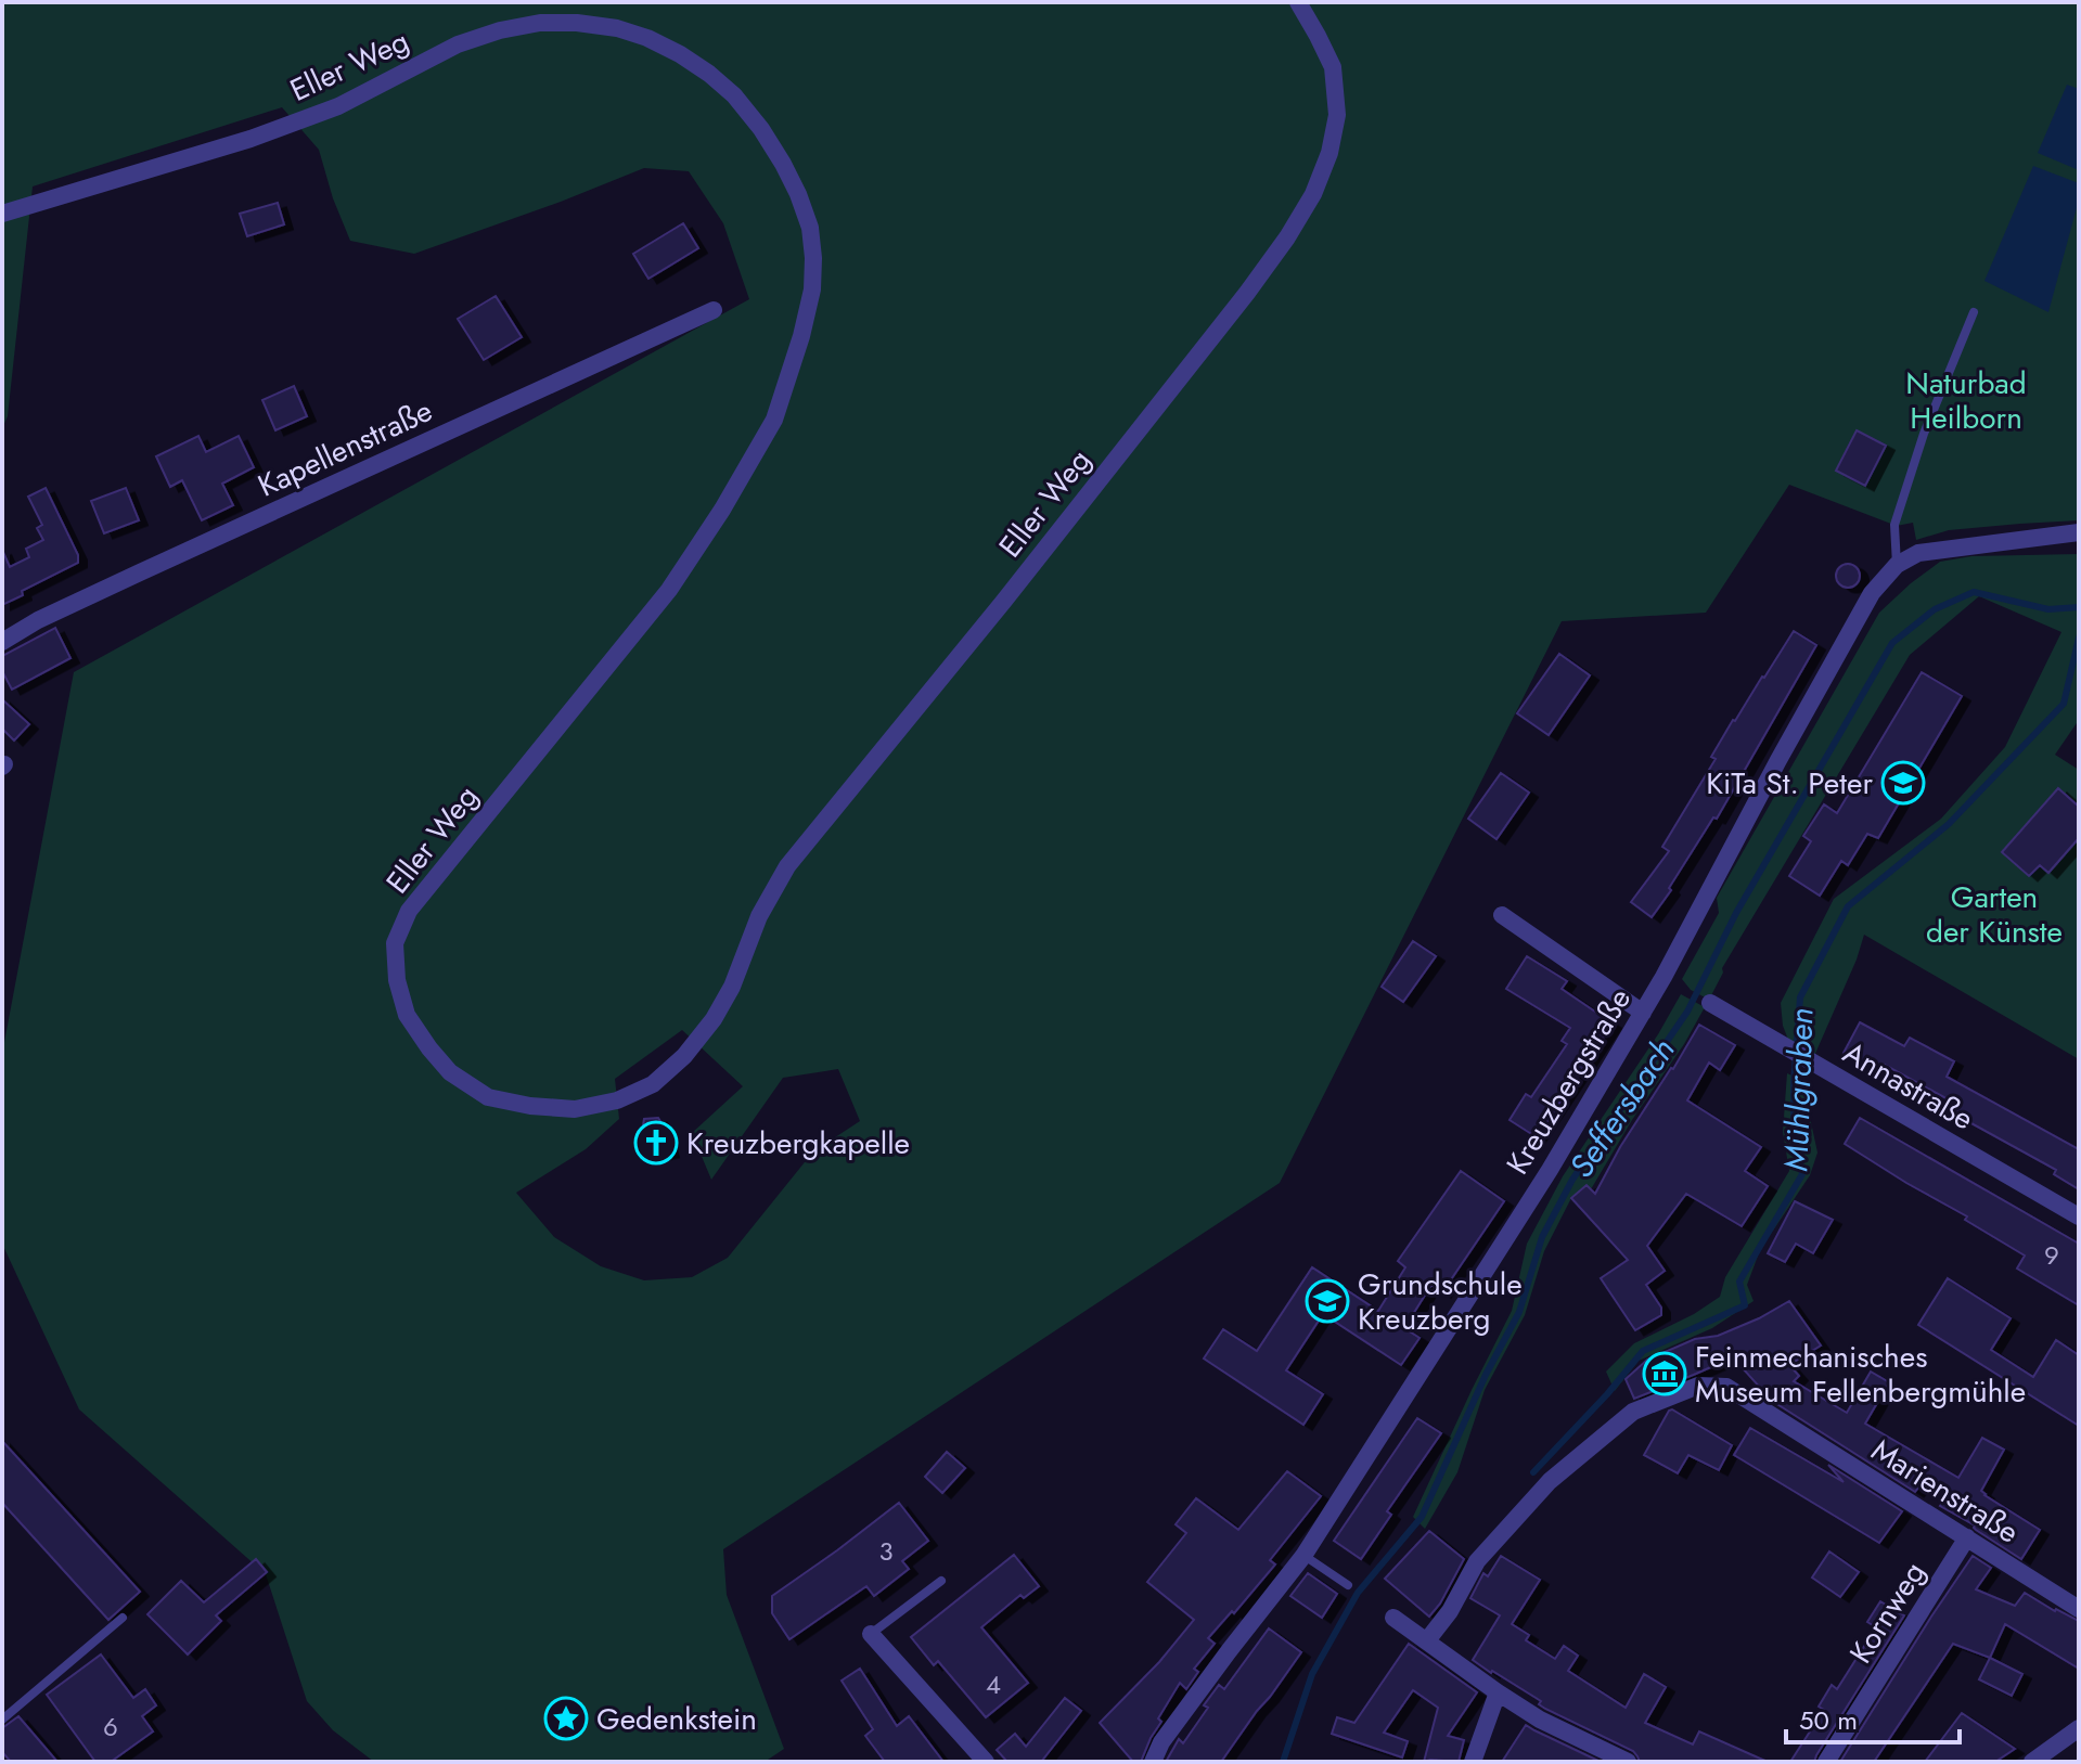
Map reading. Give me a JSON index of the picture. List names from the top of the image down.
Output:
{
  "streets": {
    "street": [
      "Eller Weg",
      "Kapellenstraße",
      "Kreuzbergstraße",
      "Annastraße",
      "Marienstraße",
      "Kornweg"
    ]
  },
  "crossings": [
    ["Marienstraße", "Kornweg"]
  ],
  "water": ["Mühlgraben", "Seffersbach"],
  "parks": ["Naturbad Heilborn", "Garten der Künste"],
  "places": {
    "school or university": ["KiTa St. Peter", "Grundschule Kreuzberg"],
    "church": ["Kreuzbergkapelle"],
    "museum": ["Feinmechanisches Museum Fellenbergmühle"],
    "place": ["Gedenkstein"]
  },
  "house_numbers": [
    "9",
    "3",
    "4",
    "6"
  ],
  "scale_bar": "50 m"
}
